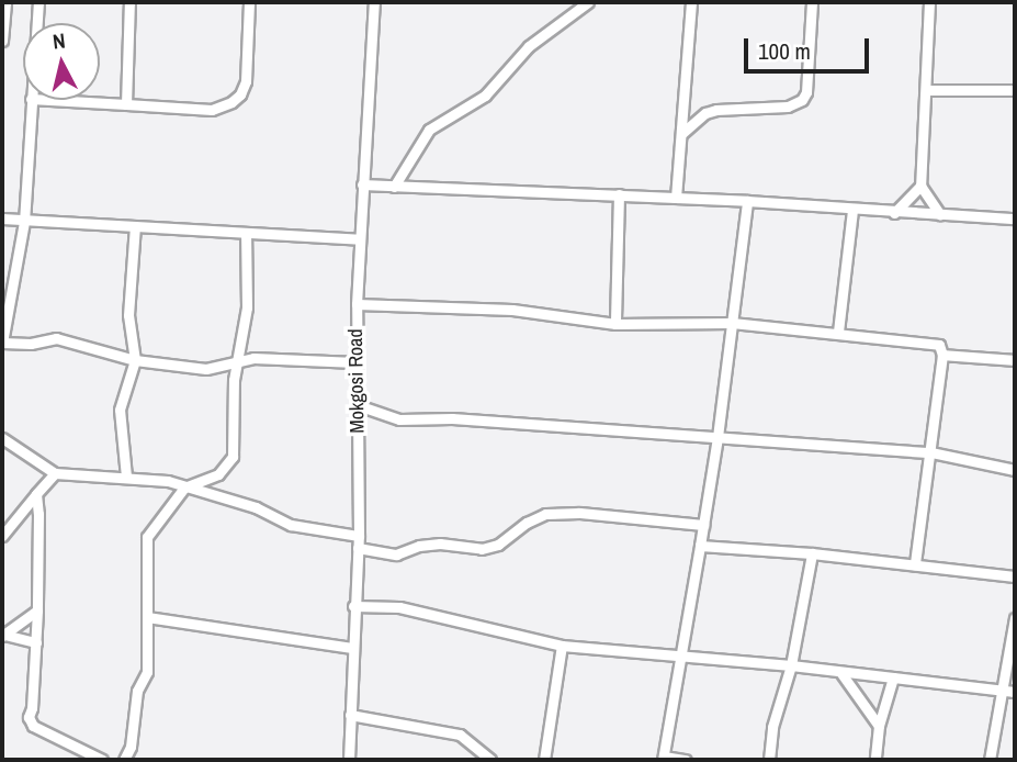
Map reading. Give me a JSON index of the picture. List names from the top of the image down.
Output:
{
  "streets": {
    "street": ["Mokgosi Road"]
  },
  "scale_bar": "100 m",
  "north": "top"
}
